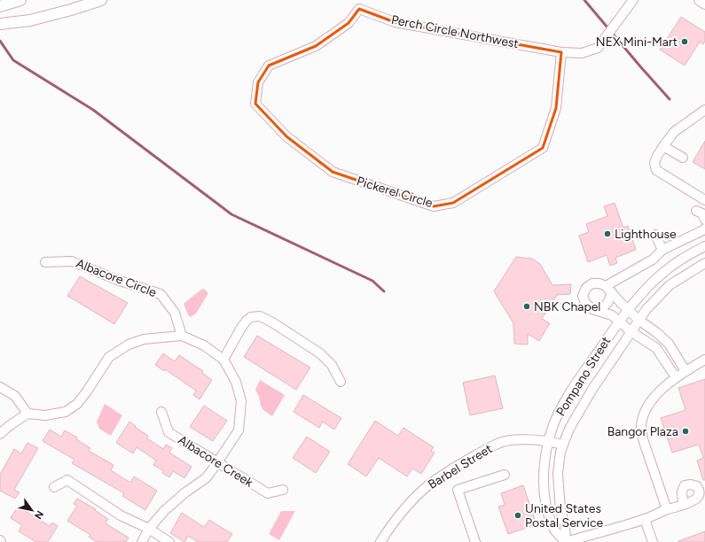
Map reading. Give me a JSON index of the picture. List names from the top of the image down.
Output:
{
  "streets": {
    "street": [
      "Perch Circle Northwest",
      "Pickerel Circle",
      "Albacore Circle",
      "Pompano Street",
      "Albacore Creek",
      "Barbel Street"
    ]
  },
  "crossings": [
    ["Perch Circle Northwest", "Pickerel Circle"],
    ["Pompano Street", "Barbel Street"]
  ],
  "places": [
    "NEX Mini-Mart",
    "Lighthouse",
    "NBK Chapel",
    "Bangor Plaza",
    "United States Postal Service"
  ],
  "north": "bottom right"
}
